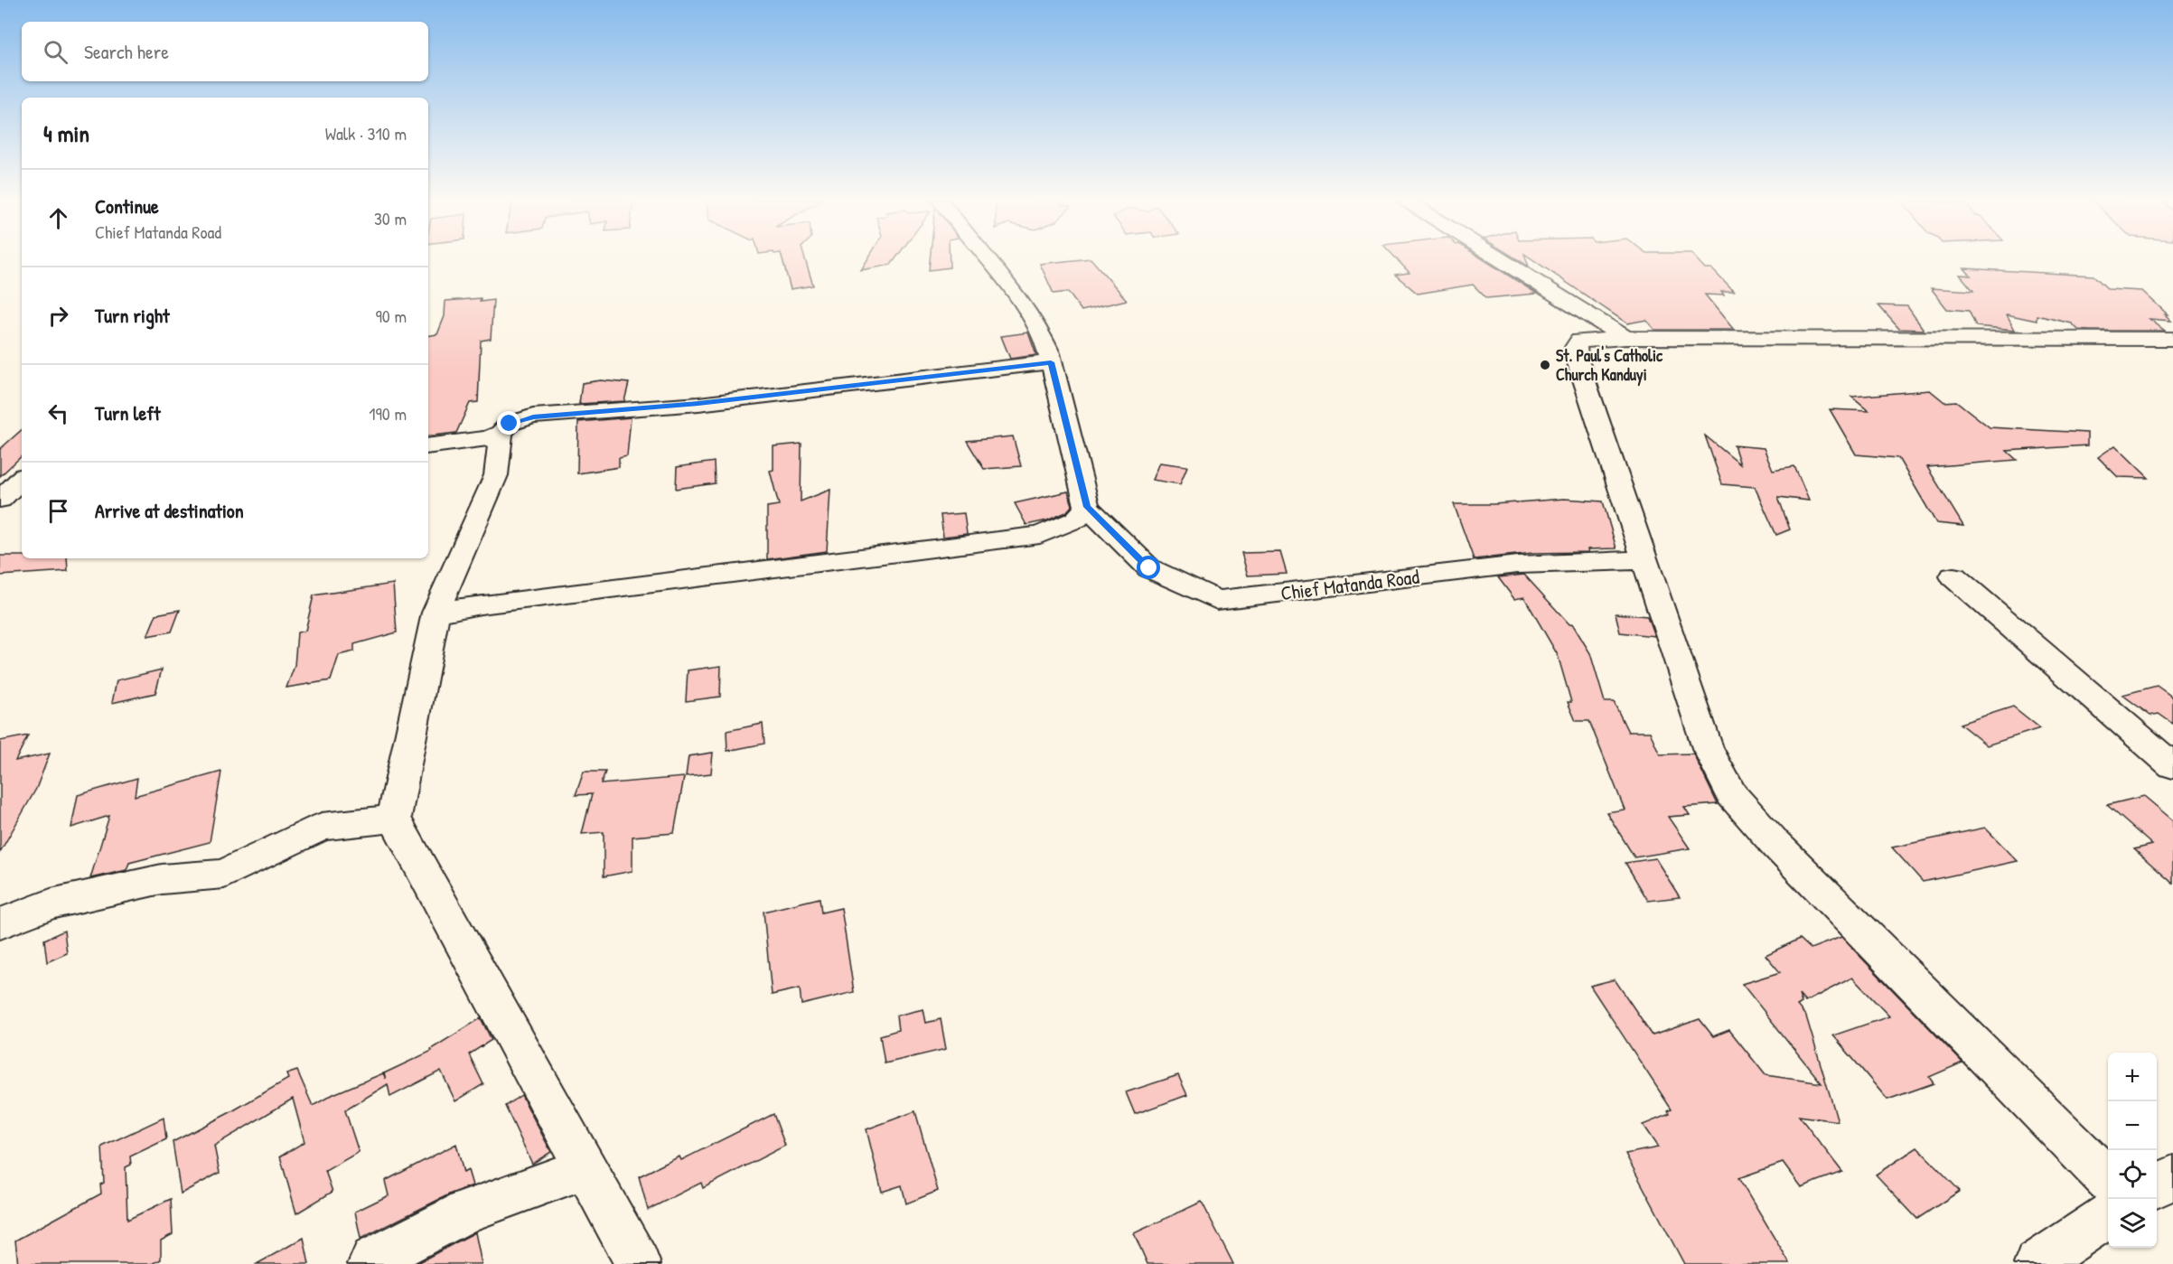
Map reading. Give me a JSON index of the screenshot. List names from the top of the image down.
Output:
{
  "streets": {
    "street": ["Chief Matanda Road"]
  },
  "places": ["St. Paul's Catholic Church Kanduyi"],
  "page": {
    "search": "Search here",
    "heading": ["4 min", "Walk · 310 m"],
    "list": [
      ["Continue", "Chief Matanda Road", "30 m"],
      ["Turn right", "90 m"],
      ["Turn left", "190 m"],
      "Arrive at destination"
    ],
    "map_buttons": ["+", "−"]
  }
}
